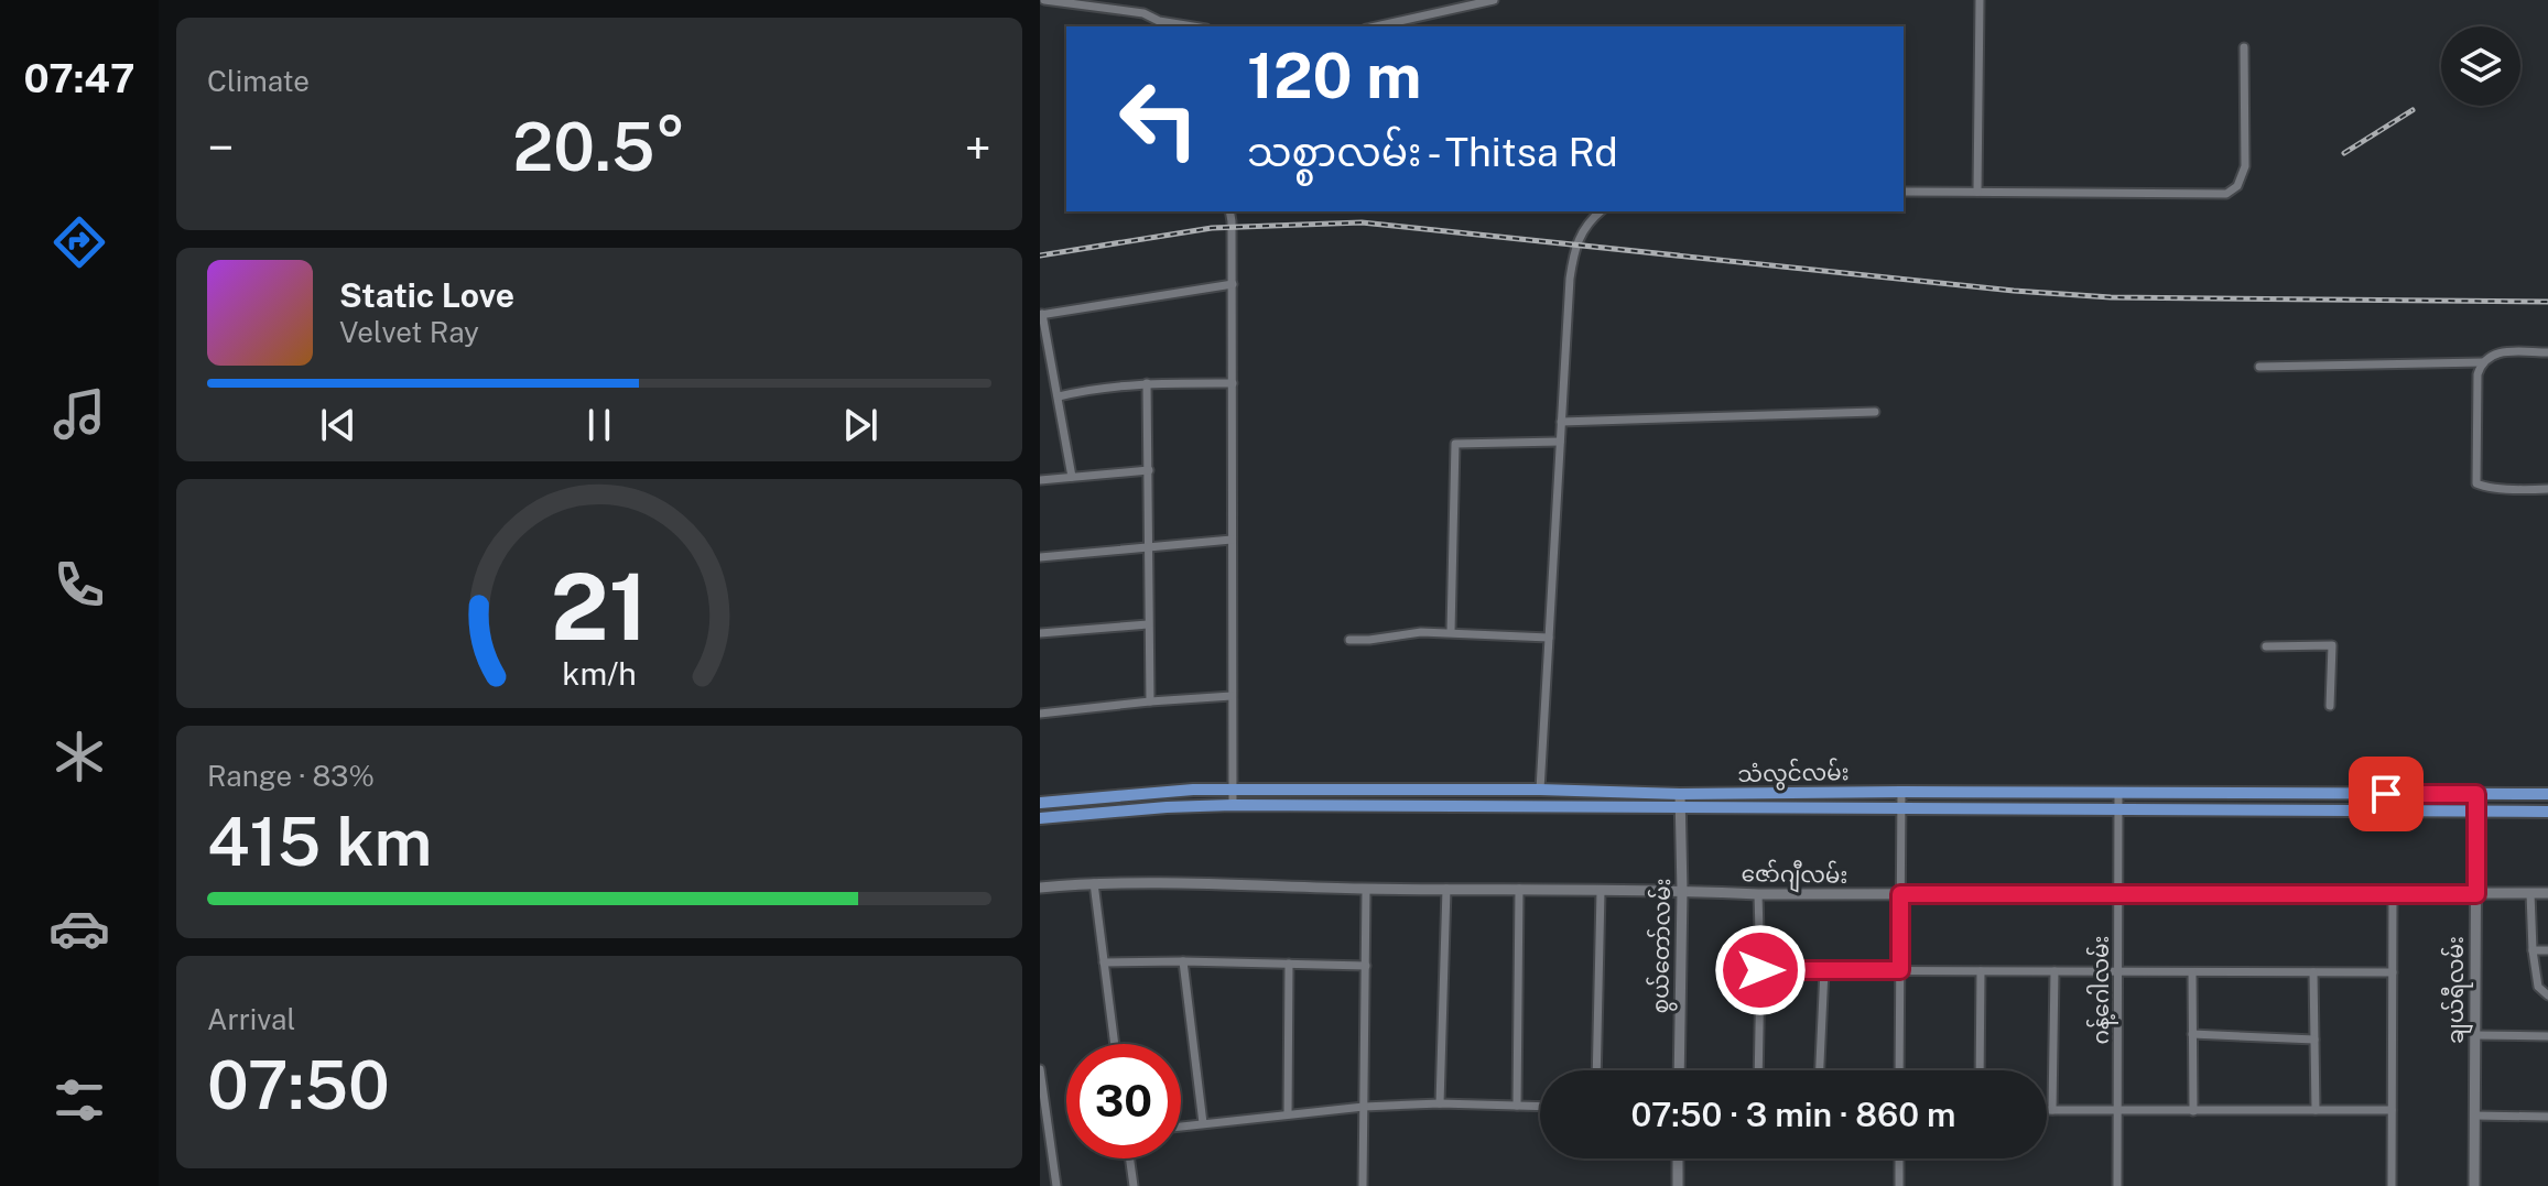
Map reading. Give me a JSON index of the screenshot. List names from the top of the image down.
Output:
{
  "streets": {
    "main road": ["သံလွင်လမ်း"],
    "street": [
      "ဇော်ဂျီလမ်း",
      "စွယ်တော်လမ်း",
      "ဂန့်ဂေါလမ်း",
      "ချယ်ရီလမ်း"
    ]
  },
  "crossings": [
    ["သံလွင်လမ်း", "စွယ်တော်လမ်း"],
    ["သံလွင်လမ်း", "ဂန့်ဂေါလမ်း"],
    ["သံလွင်လမ်း", "ချယ်ရီလမ်း"],
    ["ဇော်ဂျီလမ်း", "စွယ်တော်လမ်း"],
    ["ဇော်ဂျီလမ်း", "ဂန့်ဂေါလမ်း"],
    ["ဇော်ဂျီလမ်း", "ချယ်ရီလမ်း"]
  ],
  "page": {
    "tabs": "07:47",
    "tile": [
      "Climate",
      ["Range · 83%", "415 km"],
      ["Arrival", "07:50"]
    ],
    "turn": ["120 m", "သစ္စာလမ်း - Thitsa Rd"],
    "heat": ["−", "20.5°", "+"],
    "song": ["Static Love", "Velvet Ray"],
    "limit": "30",
    "trip": "07:50 · 3 min · 860 m",
    "gauge": ["21", "km/h"]
  }
}
